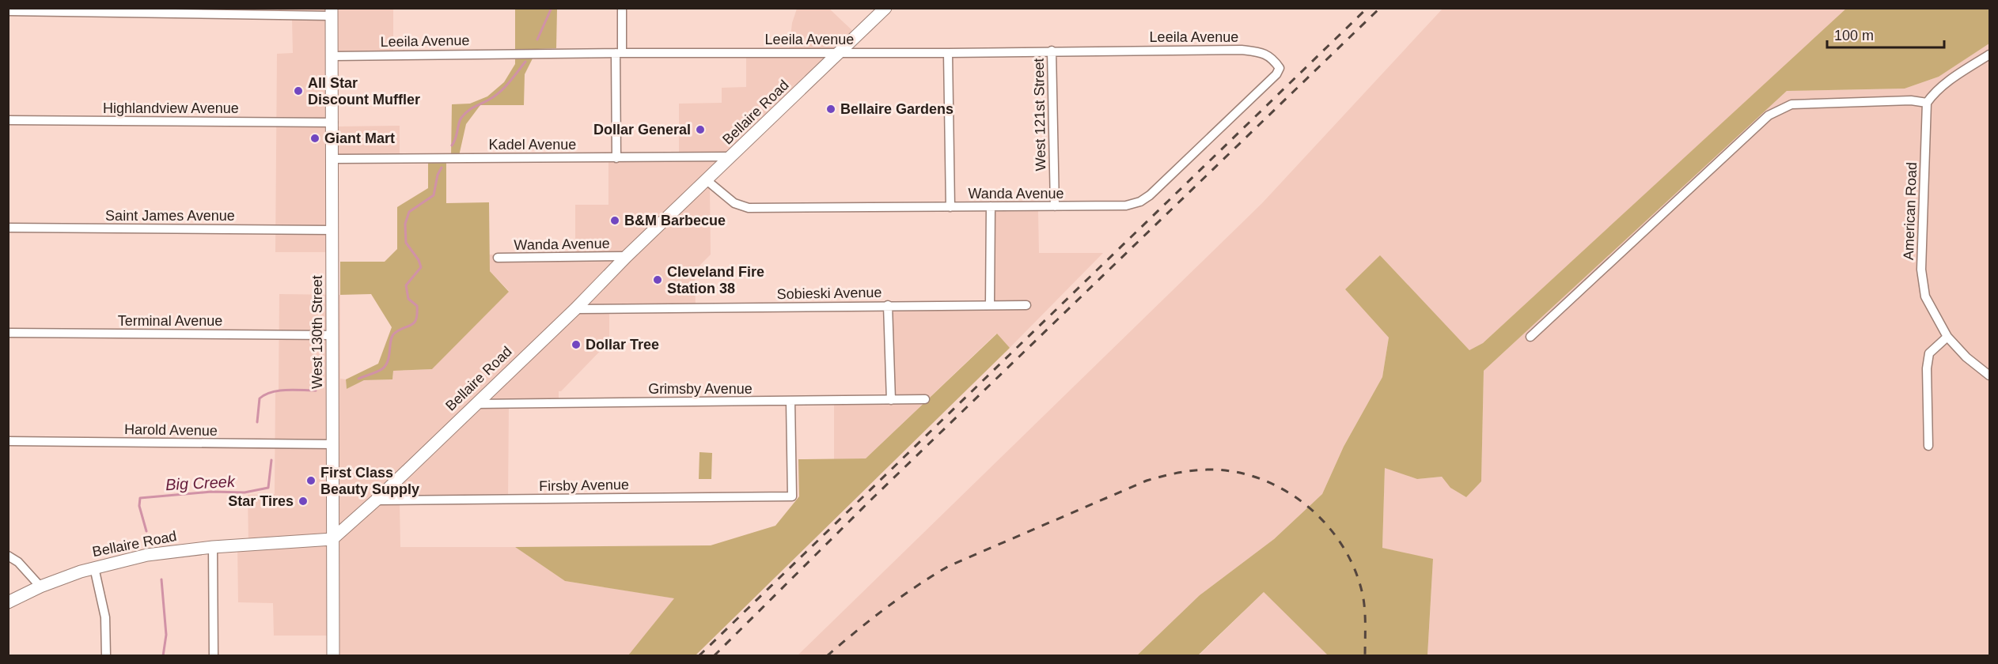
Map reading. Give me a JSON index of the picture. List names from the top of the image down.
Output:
{
  "streets": {
    "street": [
      "Leeila Avenue",
      "Highlandview Avenue",
      "Bellaire Road",
      "West 121st Street",
      "Kadel Avenue",
      "Wanda Avenue",
      "American Road",
      "Saint James Avenue",
      "Sobieski Avenue",
      "Terminal Avenue",
      "West 130th Street",
      "Grimsby Avenue",
      "Harold Avenue",
      "Firsby Avenue"
    ]
  },
  "crossings": [
    ["Leeila Avenue", "Bellaire Road"],
    ["Leeila Avenue", "West 121st Street"],
    ["Leeila Avenue", "Wanda Avenue"],
    ["Leeila Avenue", "West 130th Street"],
    ["Highlandview Avenue", "West 130th Street"],
    ["Bellaire Road", "Kadel Avenue"],
    ["Bellaire Road", "Wanda Avenue"],
    ["Bellaire Road", "Sobieski Avenue"],
    ["Bellaire Road", "West 130th Street"],
    ["Bellaire Road", "Grimsby Avenue"],
    ["Bellaire Road", "Firsby Avenue"],
    ["West 121st Street", "Wanda Avenue"],
    ["Kadel Avenue", "West 130th Street"],
    ["Saint James Avenue", "West 130th Street"],
    ["Terminal Avenue", "West 130th Street"],
    ["West 130th Street", "Harold Avenue"],
    ["Grimsby Avenue", "Firsby Avenue"]
  ],
  "water": ["Big Creek"],
  "places": [
    "All Star Discount Muffler",
    "Bellaire Gardens",
    "Dollar General",
    "Giant Mart",
    "B&M Barbecue",
    "Cleveland Fire Station 38",
    "Dollar Tree",
    "First Class Beauty Supply",
    "Star Tires"
  ],
  "scale_bar": "100 m"
}
